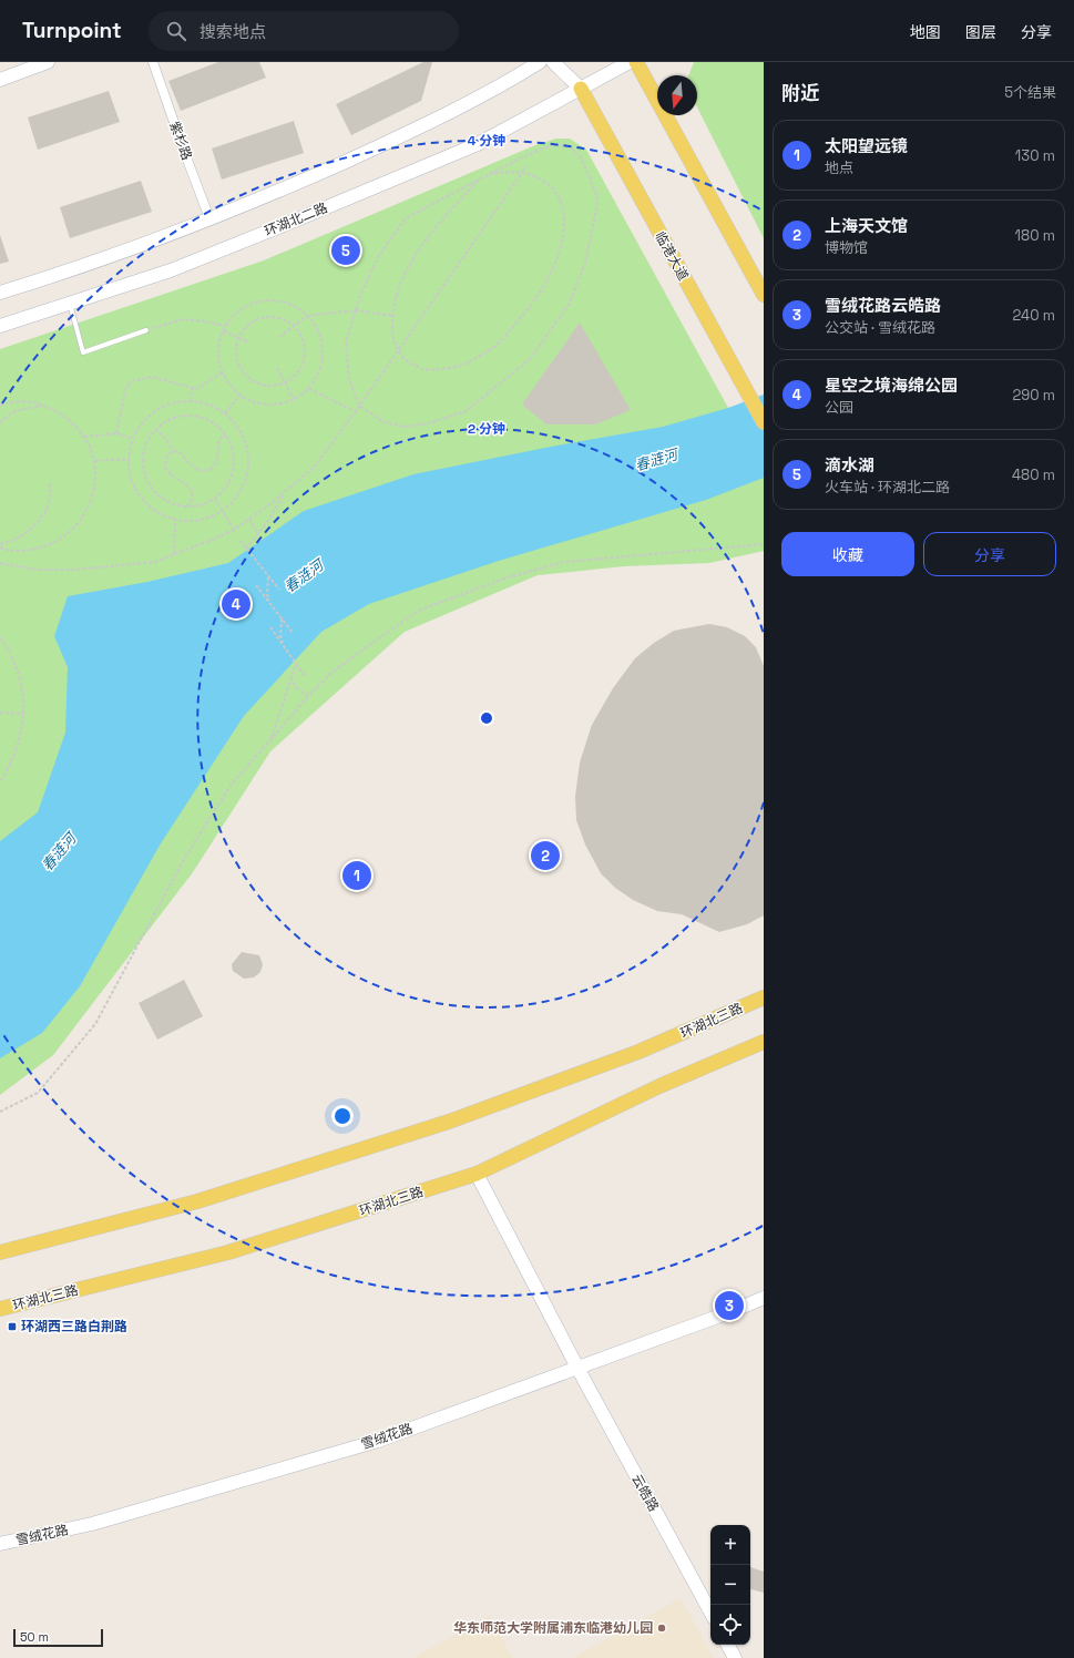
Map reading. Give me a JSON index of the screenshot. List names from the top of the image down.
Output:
{
  "streets": {
    "main road": ["临港大道", "环湖北三路"],
    "street": [
      "紫杉路",
      "环湖北二路",
      "雪绒花路",
      "云皓路"
    ]
  },
  "crossings": [
    ["环湖北二路", "临港大道"],
    ["环湖北三路", "云皓路"],
    ["雪绒花路", "云皓路"]
  ],
  "water": ["春涟河"],
  "places": {
    "transit": ["环湖西三路白荆路"],
    "other": ["华东师范大学附属浦东临港幼儿园"]
  },
  "scale_bar": "50 m",
  "north": "bottom",
  "page": {
    "header": "Turnpoint",
    "search": "搜索地点",
    "nav": ["地图", "图层", "分享"],
    "heading": ["附近", "5个结果"],
    "list": [
      {
        "mark": "1",
        "name": "太阳望远镜",
        "note": "地点",
        "value": "130 m"
      },
      {
        "mark": "2",
        "name": "上海天文馆",
        "note": "博物馆",
        "value": "180 m"
      },
      {
        "mark": "3",
        "name": "雪绒花路云皓路",
        "note": "公交站 · 雪绒花路",
        "value": "240 m"
      },
      {
        "mark": "4",
        "name": "星空之境海绵公园",
        "note": "公园",
        "value": "290 m"
      },
      {
        "mark": "5",
        "name": "滴水湖",
        "note": "火车站 · 环湖北二路",
        "value": "480 m"
      }
    ],
    "pins": [
      "5",
      "4",
      "2",
      "1",
      "3"
    ],
    "buttons": ["收藏", "分享"],
    "map_buttons": ["+", "−"],
    "scale": "50 m"
  },
  "rings": ["4 分钟", "2 分钟"]
}
